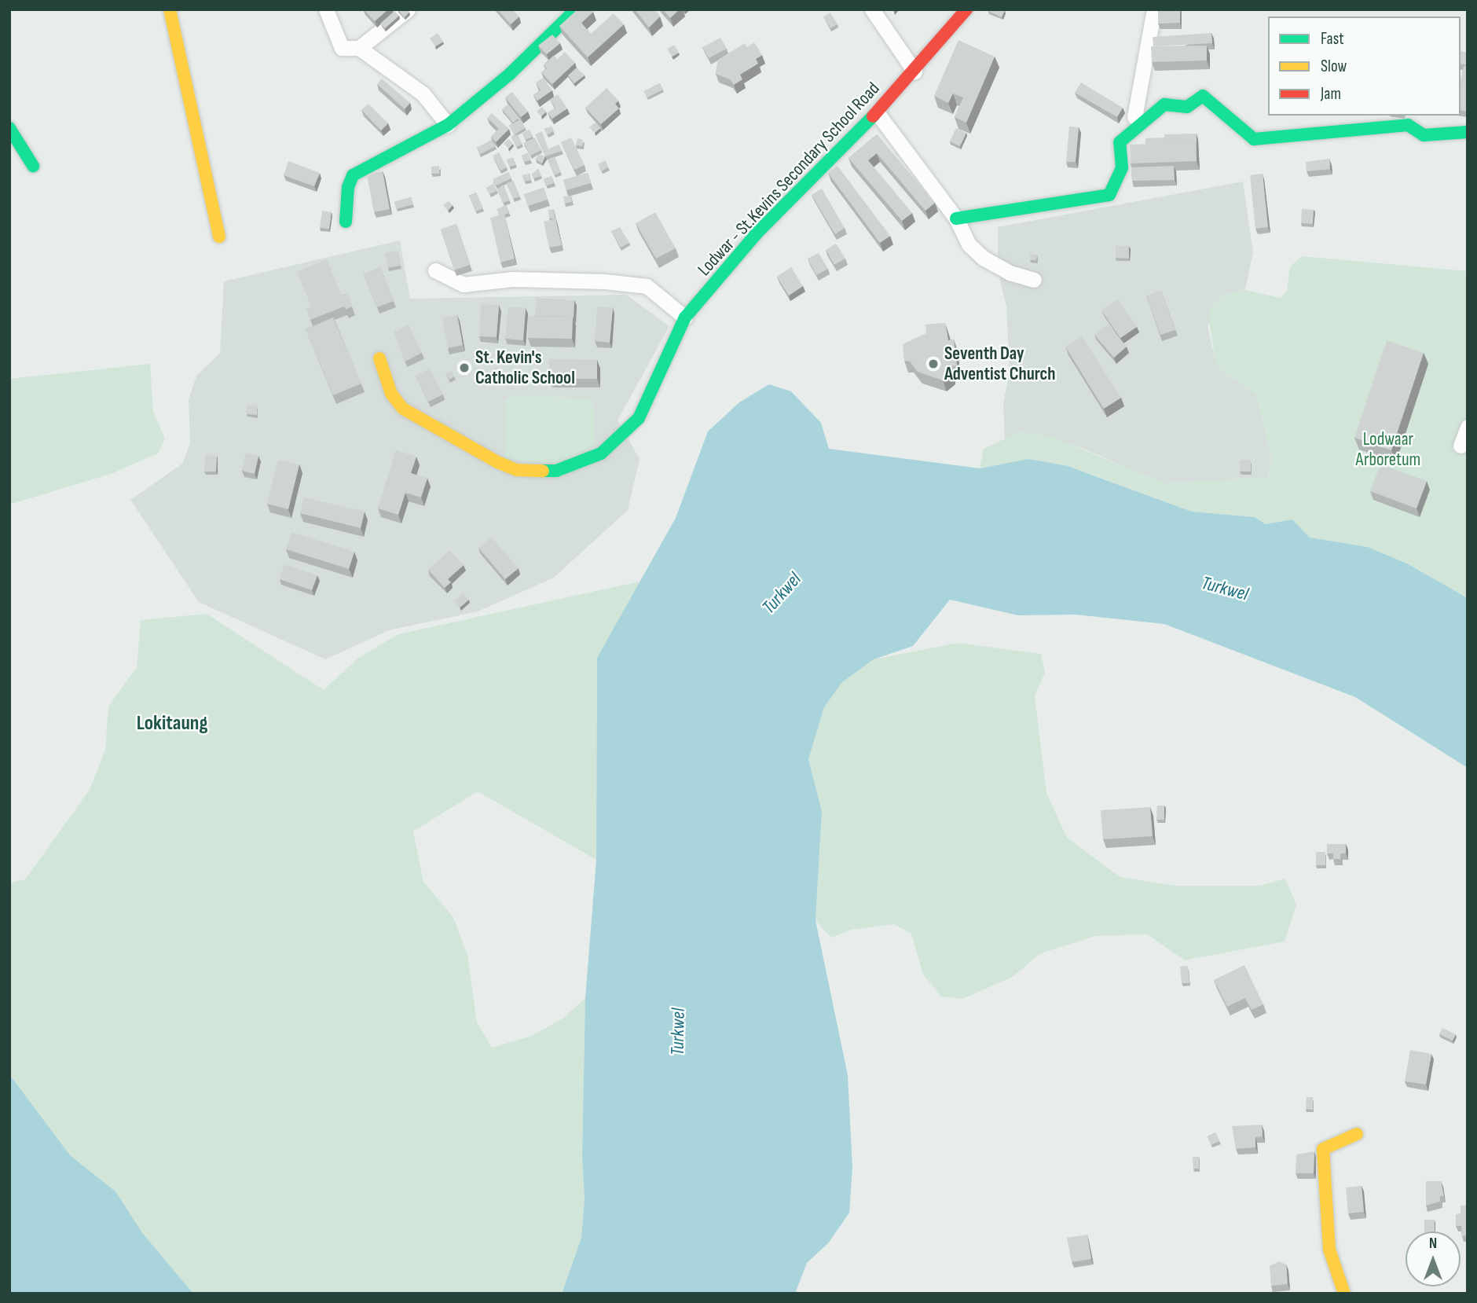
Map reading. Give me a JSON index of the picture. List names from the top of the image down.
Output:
{
  "streets": {
    "street": ["Lodwar - St.Kevins Secondary School Road"]
  },
  "districts": ["Lokitaung"],
  "water": ["Turkwel"],
  "parks": ["Lodwaar Arboretum"],
  "places": ["Seventh Day Adventist Church", "St. Kevin's Catholic School"],
  "legend": ["Fast", "Slow", "Jam"],
  "north": "top"
}
